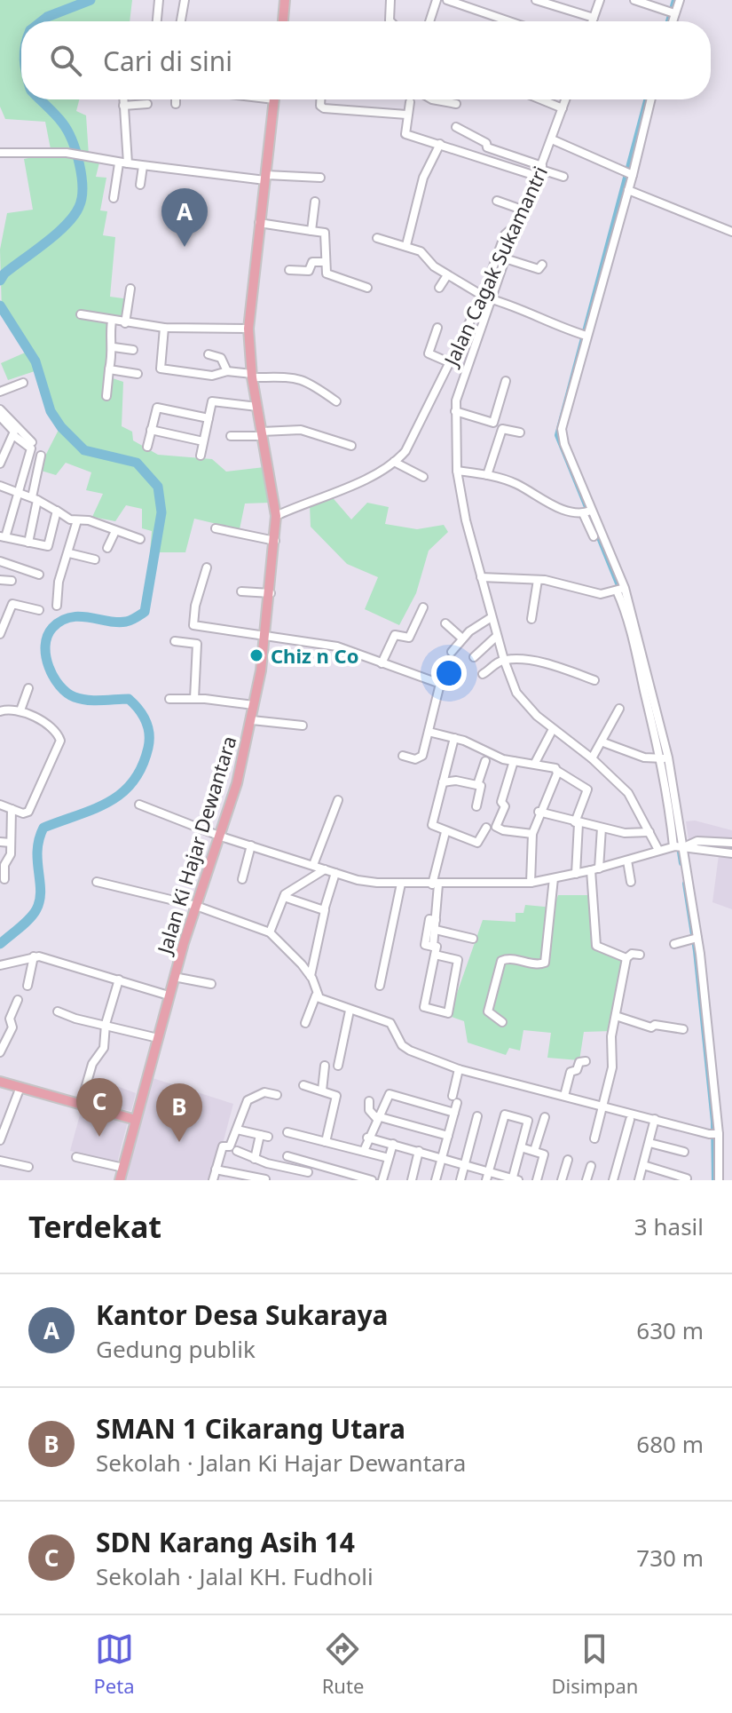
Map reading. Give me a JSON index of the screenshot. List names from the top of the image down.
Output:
{
  "streets": {
    "main road": ["Jalan Ki Hajar Dewantara"],
    "street": ["Jalan Cagak Sukamantri"]
  },
  "crossings": [
    ["Jalan Cagak Sukamantri", "Jalan Ki Hajar Dewantara"]
  ],
  "places": ["Chiz n Co"],
  "page": {
    "search": "Cari di sini",
    "pins": ["A", "C", "B"],
    "heading": ["Terdekat", "3 hasil"],
    "list": [
      {
        "mark": "A",
        "name": "Kantor Desa Sukaraya",
        "note": "Gedung publik",
        "value": "630 m"
      },
      {
        "mark": "B",
        "name": "SMAN 1 Cikarang Utara",
        "note": "Sekolah · Jalan Ki Hajar Dewantara",
        "value": "680 m"
      },
      {
        "mark": "C",
        "name": "SDN Karang Asih 14",
        "note": "Sekolah · Jalal KH. Fudholi",
        "value": "730 m"
      }
    ],
    "nav": ["Peta", "Rute", "Disimpan"]
  }
}
